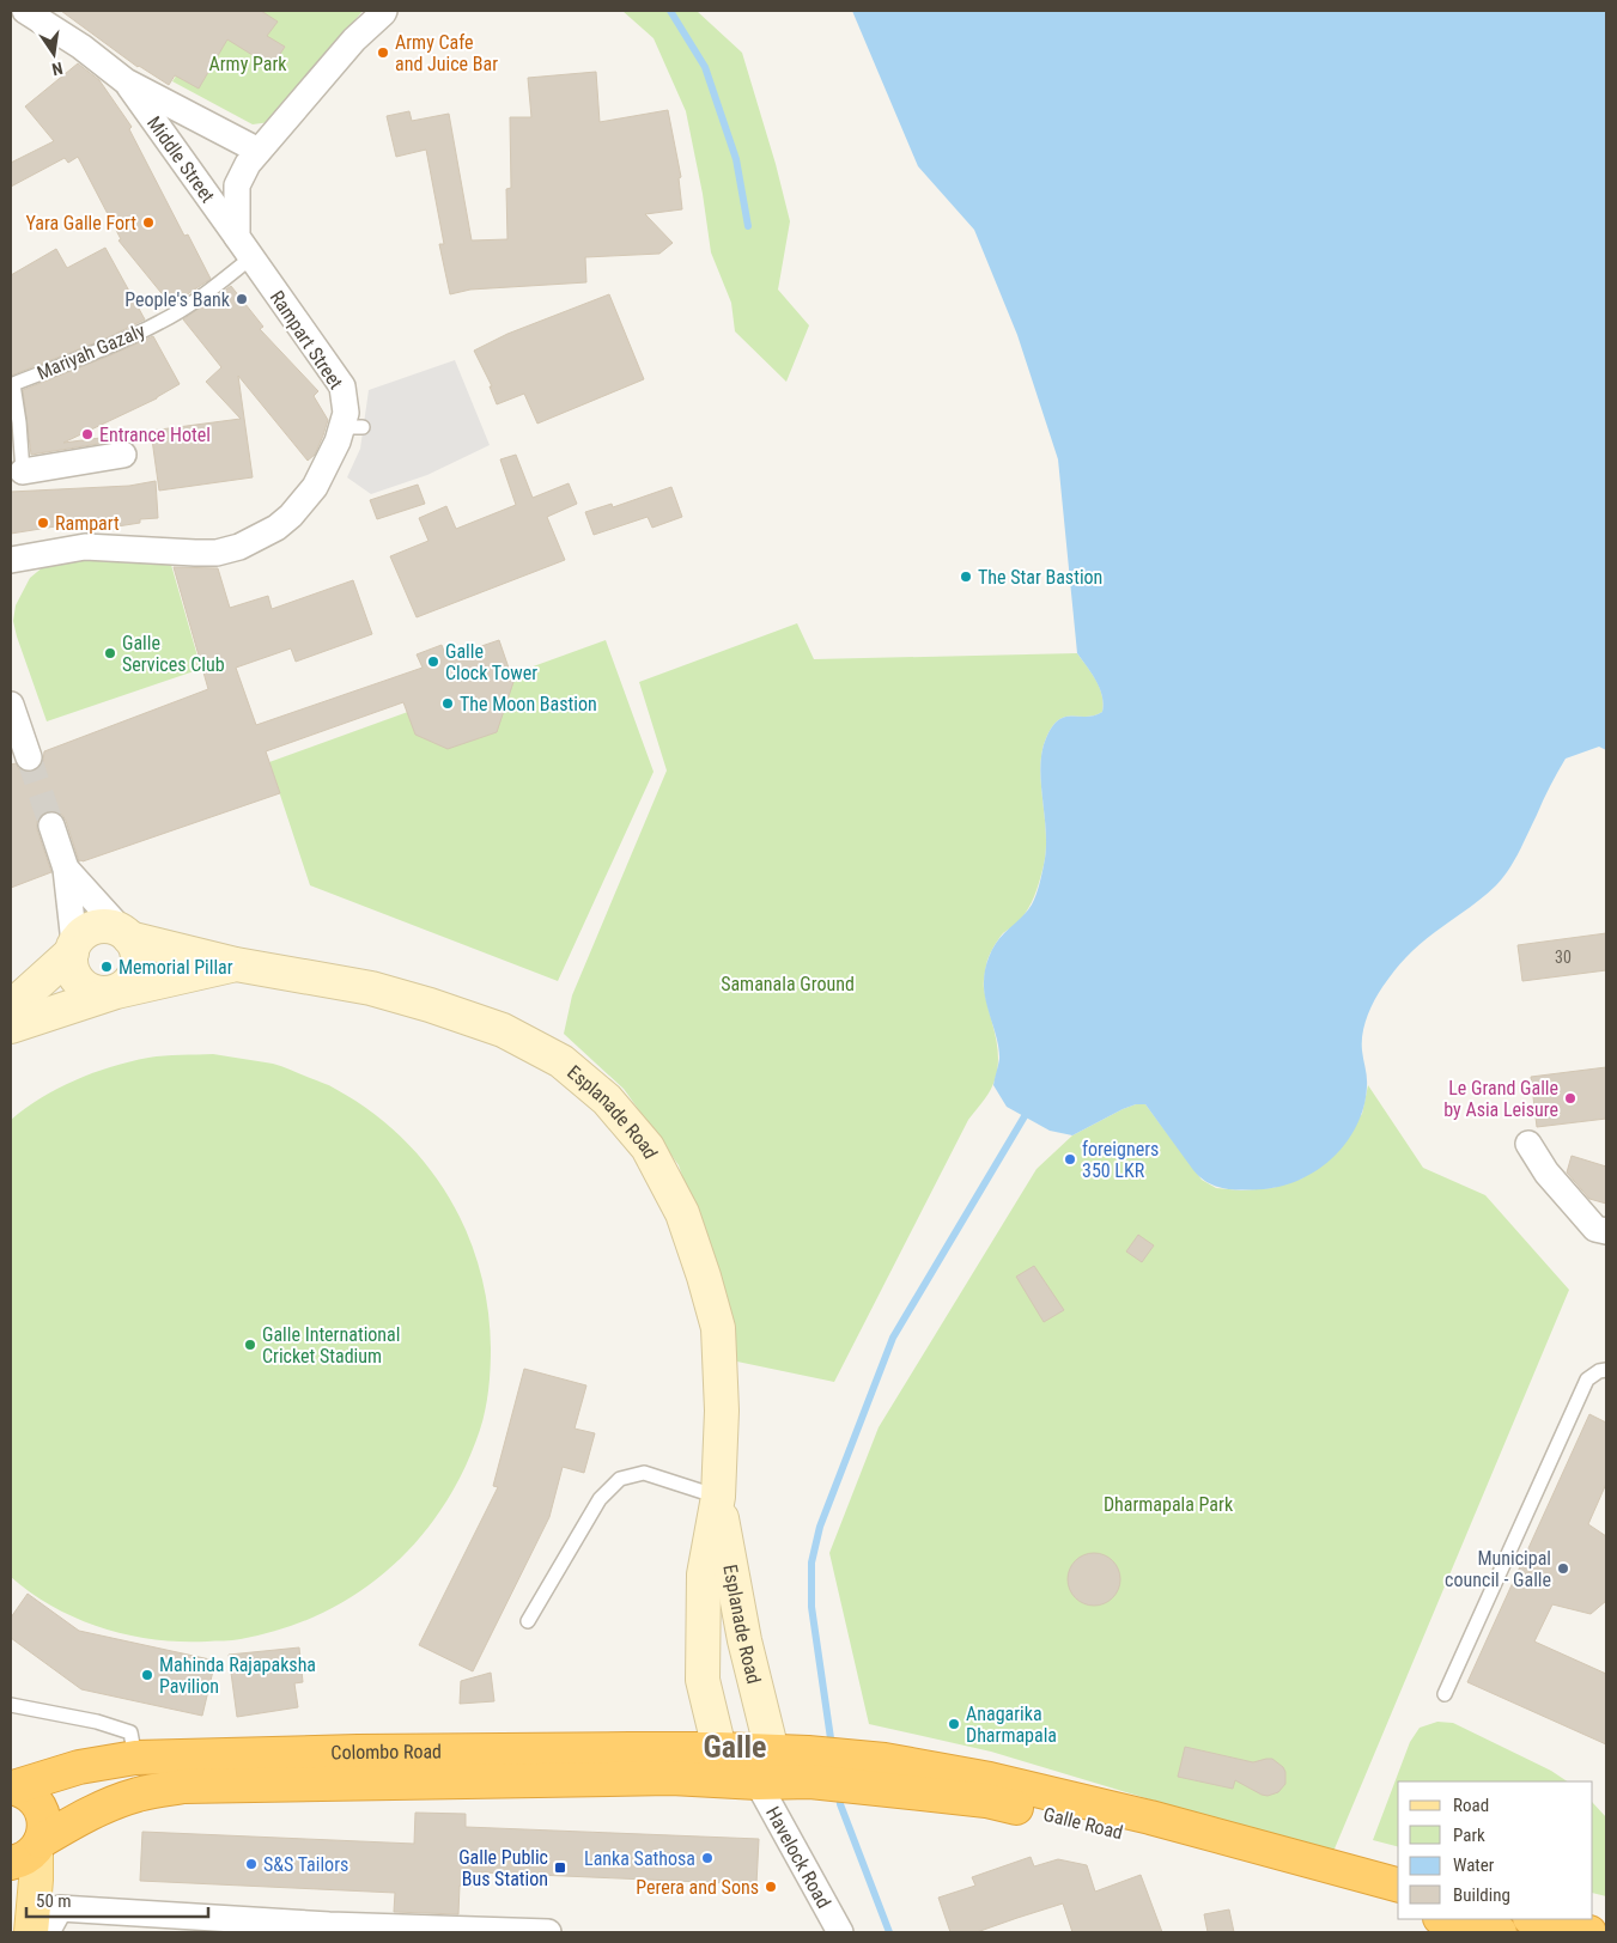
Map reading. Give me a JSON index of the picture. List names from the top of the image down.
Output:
{
  "streets": {
    "highway": ["Colombo Road", "Galle Road"],
    "street": [
      "Middle Street",
      "Rampart Street",
      "Esplanade Road",
      "Havelock Road"
    ],
    "lane": ["Mariyah Gazaly"]
  },
  "crossings": [
    ["Middle Street", "Rampart Street"],
    ["Middle Street", "Mariyah Gazaly"],
    ["Rampart Street", "Mariyah Gazaly"],
    ["Esplanade Road", "Colombo Road"],
    ["Esplanade Road", "Galle Road"],
    ["Esplanade Road", "Havelock Road"],
    ["Colombo Road", "Galle Road"],
    ["Colombo Road", "Havelock Road"],
    ["Galle Road", "Havelock Road"]
  ],
  "districts": ["Galle"],
  "parks": ["Army Park", "Samanala Ground", "Dharmapala Park"],
  "places": {
    "other": [
      "Army Cafe and Juice Bar",
      "Yara Galle Fort",
      "People's Bank",
      "Entrance Hotel",
      "Rampart",
      "The Star Bastion",
      "Galle Services Club",
      "Galle Clock Tower",
      "The Moon Bastion",
      "Memorial Pillar",
      "Le Grand Galle by Asia Leisure",
      "foreigners 350 LKR",
      "Galle International Cricket Stadium",
      "Municipal council - Galle",
      "Mahinda Rajapaksha Pavilion",
      "Anagarika Dharmapala",
      "Lanka Sathosa",
      "S&S Tailors",
      "Perera and Sons"
    ],
    "transit": ["Galle Public Bus Station"]
  },
  "house_numbers": ["30"],
  "legend": [
    "Road",
    "Park",
    "Water",
    "Building"
  ],
  "scale_bar": "50 m",
  "north": "bottom"
}
